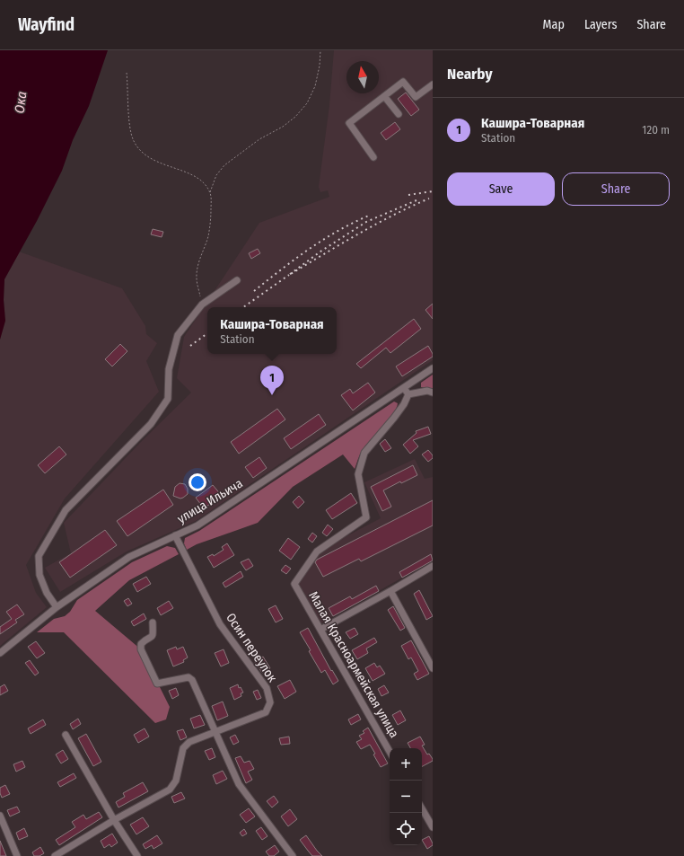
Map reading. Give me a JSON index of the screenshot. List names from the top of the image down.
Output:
{
  "streets": {
    "street": ["улица Ильича", "Осин переулок", "Малая Красноармейская улица"]
  },
  "crossings": [
    ["улица Ильича", "Осин переулок"]
  ],
  "water": ["Ока"],
  "north": "top",
  "page": {
    "header": "Wayfind",
    "nav": ["Map", "Layers", "Share"],
    "heading": "Nearby",
    "list": [
      {
        "mark": "1",
        "name": "Кашира-Товарная",
        "note": "Station",
        "value": "120 m"
      }
    ],
    "buttons": ["Save", "Share"],
    "popup": ["Кашира-Товарная", "Station"],
    "pins": "1",
    "map_buttons": ["+", "−"]
  }
}
